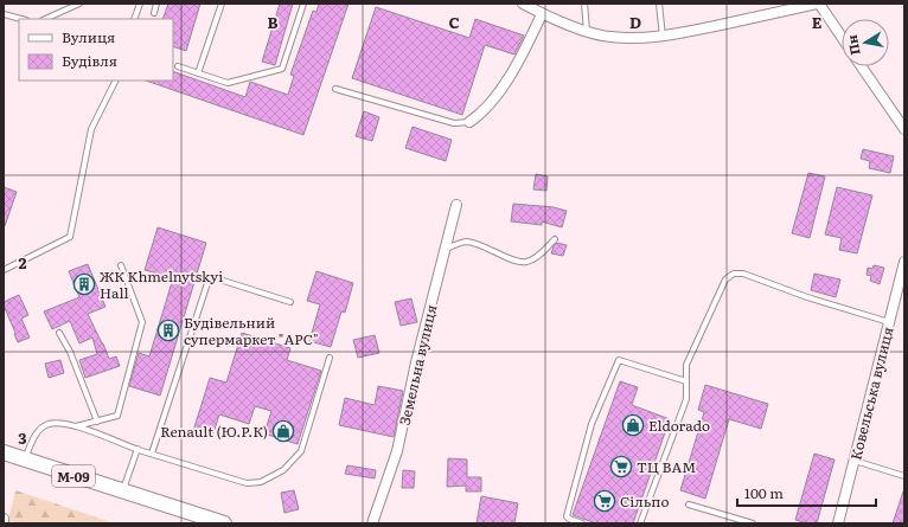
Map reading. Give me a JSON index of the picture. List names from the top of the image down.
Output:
{
  "streets": {
    "main road": ["М-09"],
    "street": ["Земельна вулиця", "Ковельська вулиця"]
  },
  "places": {
    "building": ["ЖК Khmelnytskyi Hall", "Будівельний супермаркет \"АРС\""],
    "shop": ["Eldorado", "Renault (Ю.Р.К)"],
    "supermarket": ["ТЦ ВАМ", "Сільпо"]
  },
  "legend": ["Вулиця", "Будівля"],
  "scale_bar": "100 m",
  "north": "left",
  "grid": {
    "columns": [
      "B",
      "C",
      "D",
      "E"
    ],
    "rows": ["2", "3"]
  }
}
